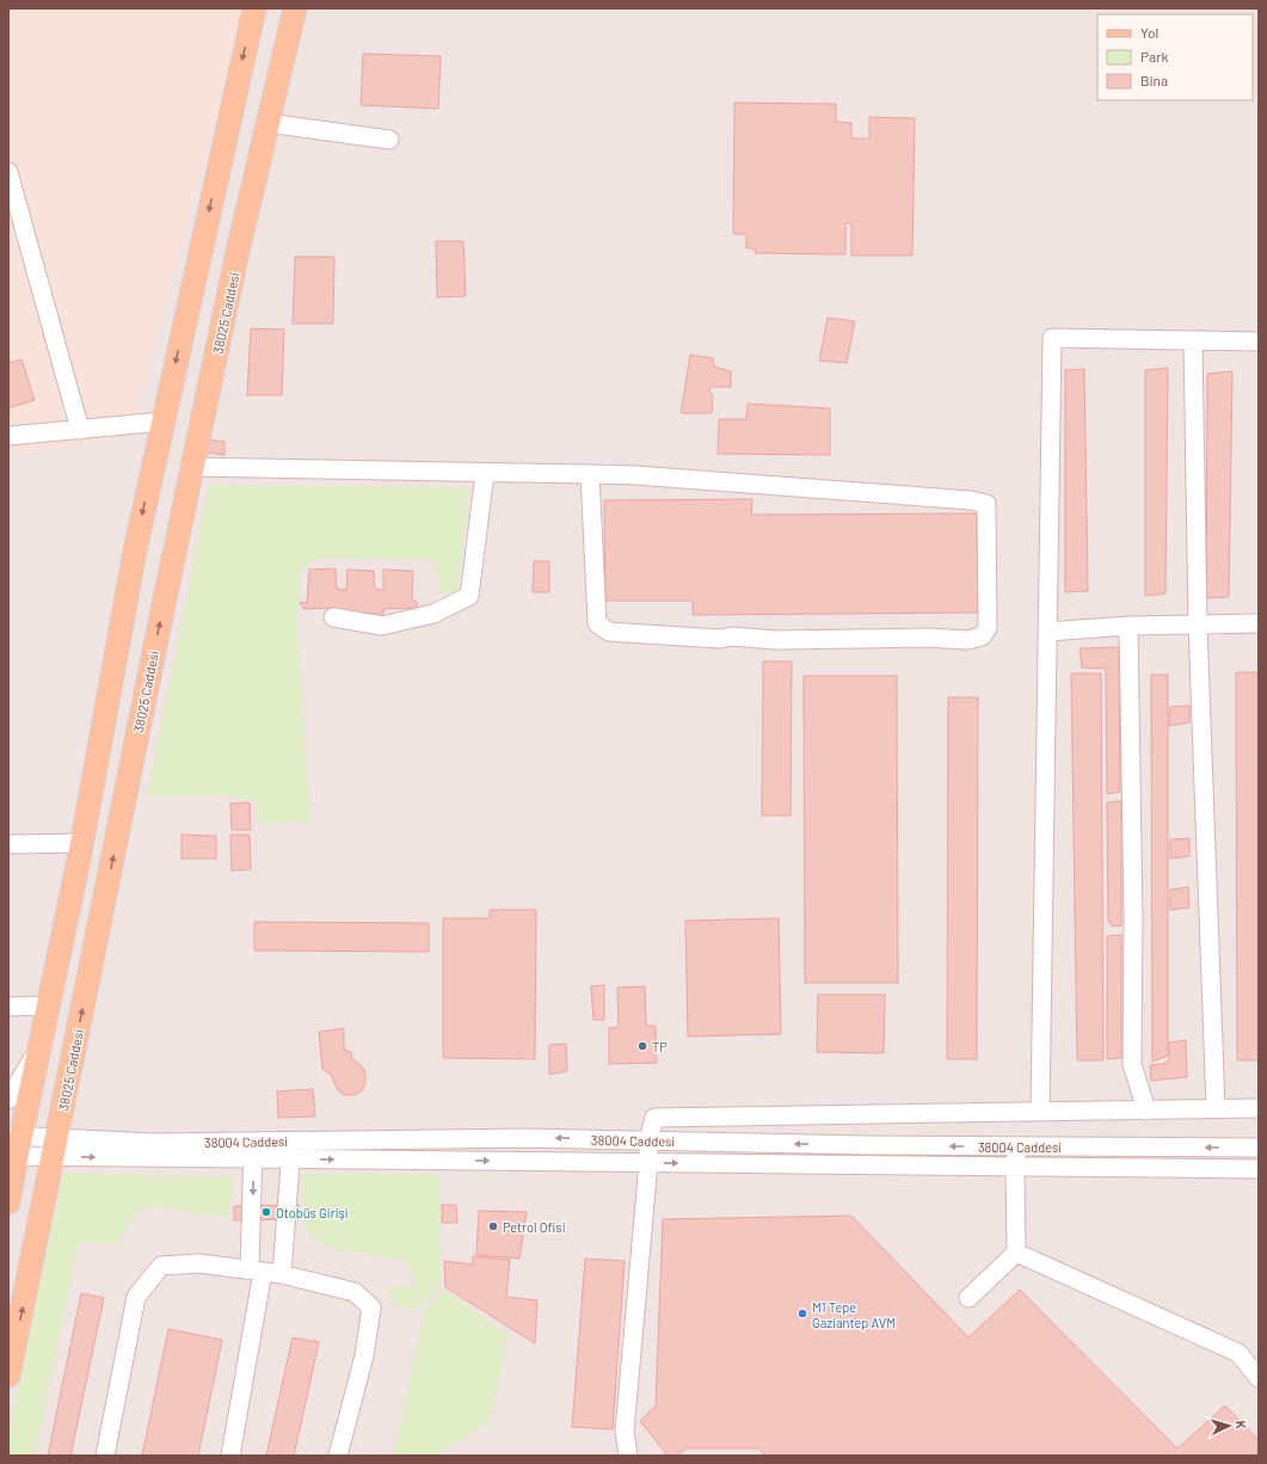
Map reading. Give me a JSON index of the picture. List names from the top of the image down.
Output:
{
  "streets": {
    "main road": ["38025 Caddesi"],
    "street": ["38004 Caddesi"]
  },
  "crossings": [
    ["38025 Caddesi", "38004 Caddesi"]
  ],
  "places": [
    "TP",
    "Otobüs Girişi",
    "Petrol Ofisi",
    "M1 Tepe Gaziantep AVM"
  ],
  "legend": ["Yol", "Park", "Bina"],
  "north": "right"
}
